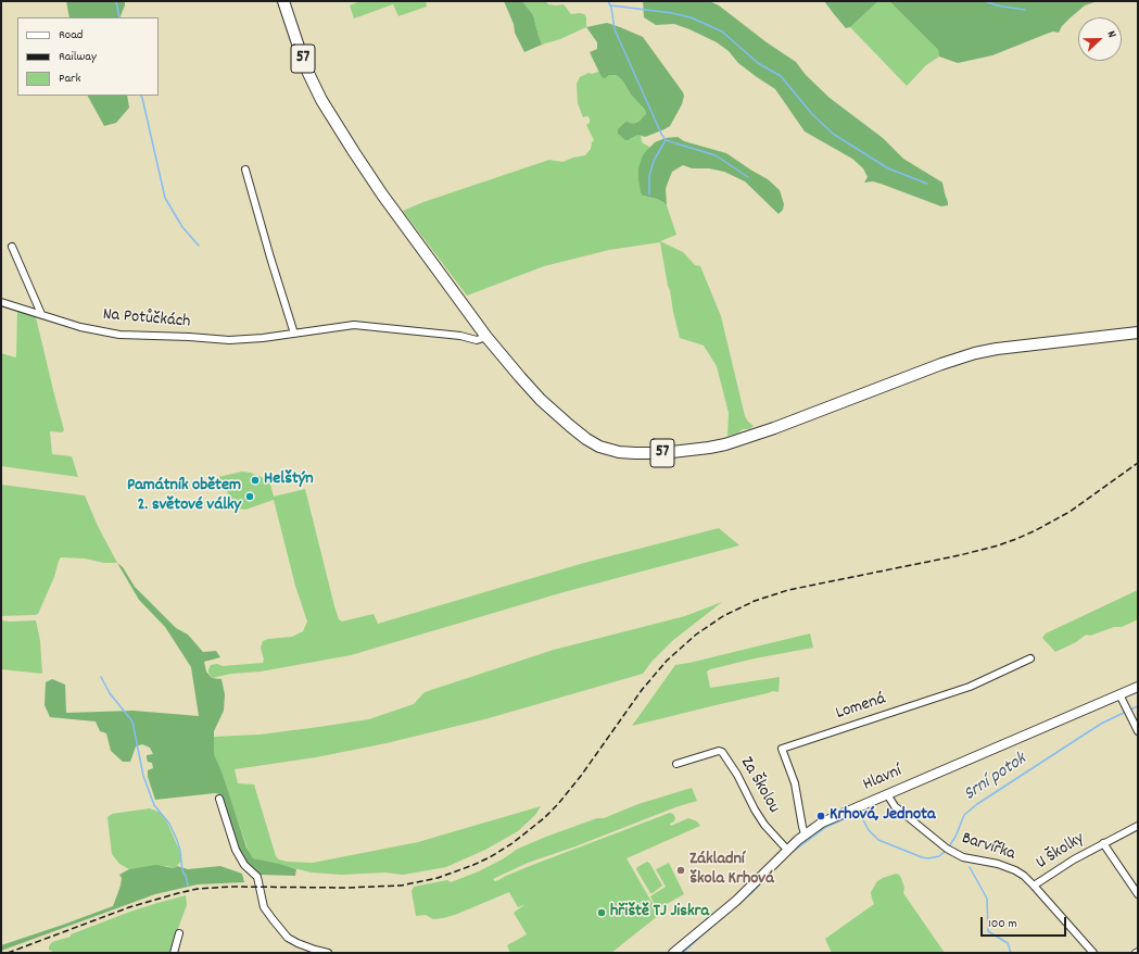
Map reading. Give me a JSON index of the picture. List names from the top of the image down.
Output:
{
  "streets": {
    "main road": ["57"],
    "street": [
      "Na Potůčkách",
      "Lomená",
      "Hlavní",
      "Za Školou",
      "Barvířka",
      "U Školky"
    ]
  },
  "crossings": [
    ["57", "Na Potůčkách"],
    ["Lomená", "Hlavní"],
    ["Hlavní", "Za Školou"],
    ["Hlavní", "Barvířka"],
    ["Barvířka", "U Školky"]
  ],
  "water": ["Srní potok"],
  "places": [
    "Helštýn",
    "Památník obětem 2. světové války",
    "Krhová, Jednota",
    "Základní škola Krhová",
    "hřiště TJ Jiskra"
  ],
  "legend": ["Road", "Railway", "Park"],
  "scale_bar": "100 m",
  "north": "right"
}
